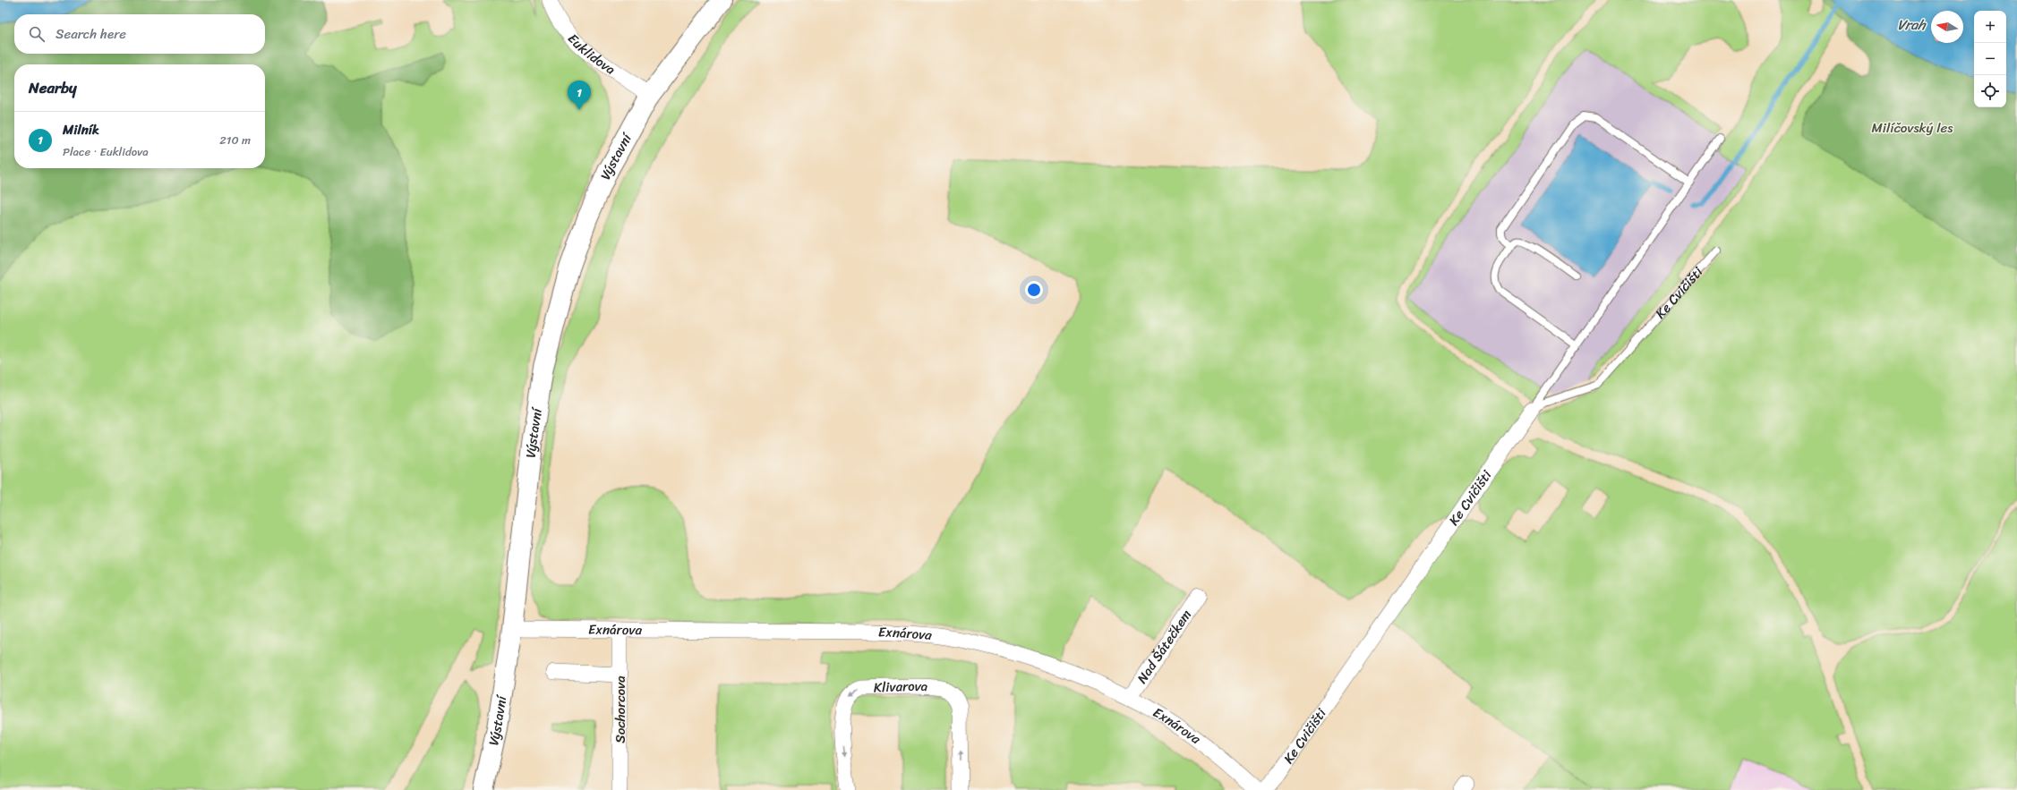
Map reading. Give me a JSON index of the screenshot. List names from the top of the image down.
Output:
{
  "streets": {
    "main road": ["Výstavní"],
    "street": [
      "Euklidova",
      "Ke Cvičišti",
      "Exnárova",
      "Nad Šátečkem",
      "Klivarova",
      "Sochorcova"
    ]
  },
  "crossings": [
    ["Euklidova", "Výstavní"],
    ["Výstavní", "Exnárova"],
    ["Exnárova", "Nad Šátečkem"],
    ["Exnárova", "Sochorcova"]
  ],
  "water": ["Vrah"],
  "parks": ["Milíčovský les"],
  "north": "left",
  "page": {
    "map_buttons": ["+", "−"],
    "search": "Search here",
    "heading": "Nearby",
    "pins": "1",
    "list": [
      {
        "mark": "1",
        "name": "Milník",
        "note": "Place · Euklidova",
        "value": "210 m"
      }
    ]
  }
}
